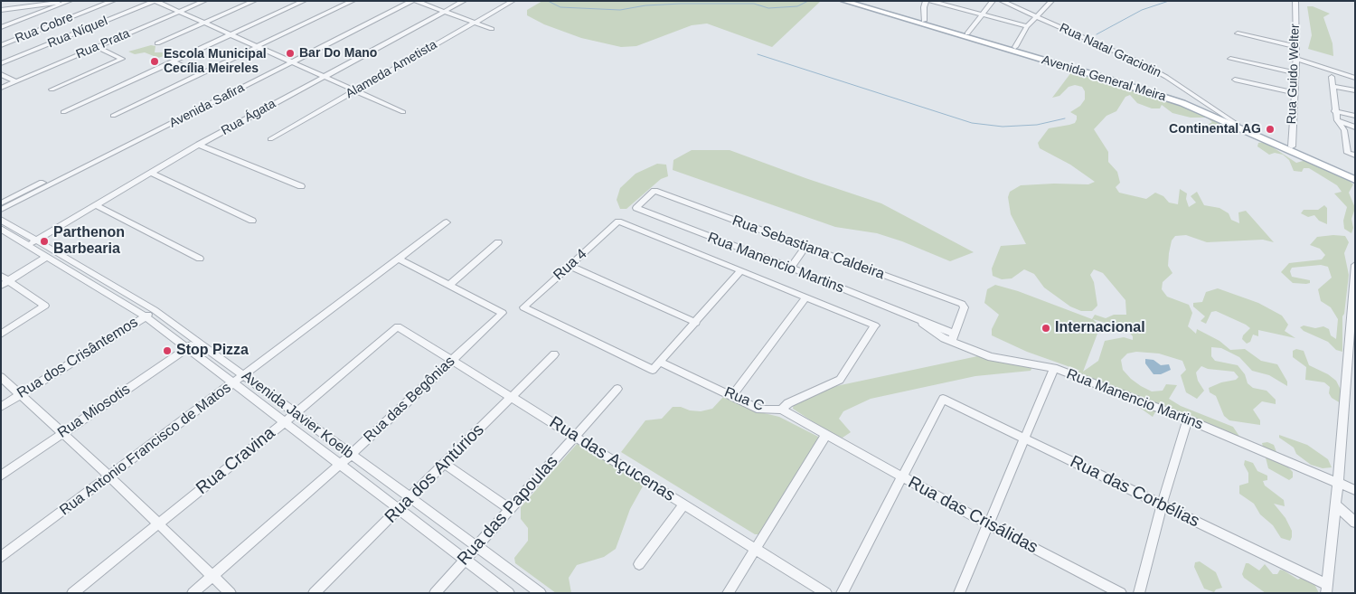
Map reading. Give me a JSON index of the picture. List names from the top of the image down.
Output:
{
  "streets": {
    "main road": ["Avenida General Meira"],
    "street": [
      "Rua Cobre",
      "Rua Níquel",
      "Rua Prata",
      "Rua Natal Graciotin",
      "Alameda Ametista",
      "Rua Guido Welter",
      "Avenida Safira",
      "Rua Ágata",
      "Rua Sebastiana Caldeira",
      "Rua Manencio Martins",
      "Rua 4",
      "Rua dos Crisântemos",
      "Rua das Begônias",
      "Rua C",
      "Rua Miosotis",
      "Avenida Javier Koelb",
      "Rua Antonio Francisco de Matos",
      "Rua das Açucenas",
      "Rua Cravina",
      "Rua dos Antúrios",
      "Rua das Corbélias",
      "Rua das Papoulas",
      "Rua das Crisálidas"
    ]
  },
  "crossings": [
    ["Rua Natal Graciotin", "Avenida General Meira"],
    ["Rua Guido Welter", "Avenida General Meira"],
    ["Rua Ágata", "Avenida Javier Koelb"],
    ["Rua Sebastiana Caldeira", "Rua Manencio Martins"],
    ["Rua 4", "Rua C"],
    ["Rua dos Crisântemos", "Avenida Javier Koelb"],
    ["Rua das Begônias", "Avenida Javier Koelb"],
    ["Rua das Begônias", "Rua das Açucenas"],
    ["Rua C", "Rua das Crisálidas"],
    ["Rua Miosotis", "Avenida Javier Koelb"],
    ["Avenida Javier Koelb", "Rua Antonio Francisco de Matos"],
    ["Avenida Javier Koelb", "Rua Cravina"],
    ["Avenida Javier Koelb", "Rua dos Antúrios"],
    ["Avenida Javier Koelb", "Rua das Papoulas"],
    ["Rua das Açucenas", "Rua Cravina"],
    ["Rua das Açucenas", "Rua dos Antúrios"],
    ["Rua das Açucenas", "Rua das Papoulas"],
    ["Rua das Corbélias", "Rua das Crisálidas"]
  ],
  "places": [
    "Bar Do Mano",
    "Escola Municipal Cecília Meireles",
    "Continental AG",
    "Parthenon Barbearia",
    "Internacional",
    "Stop Pizza"
  ]
}
